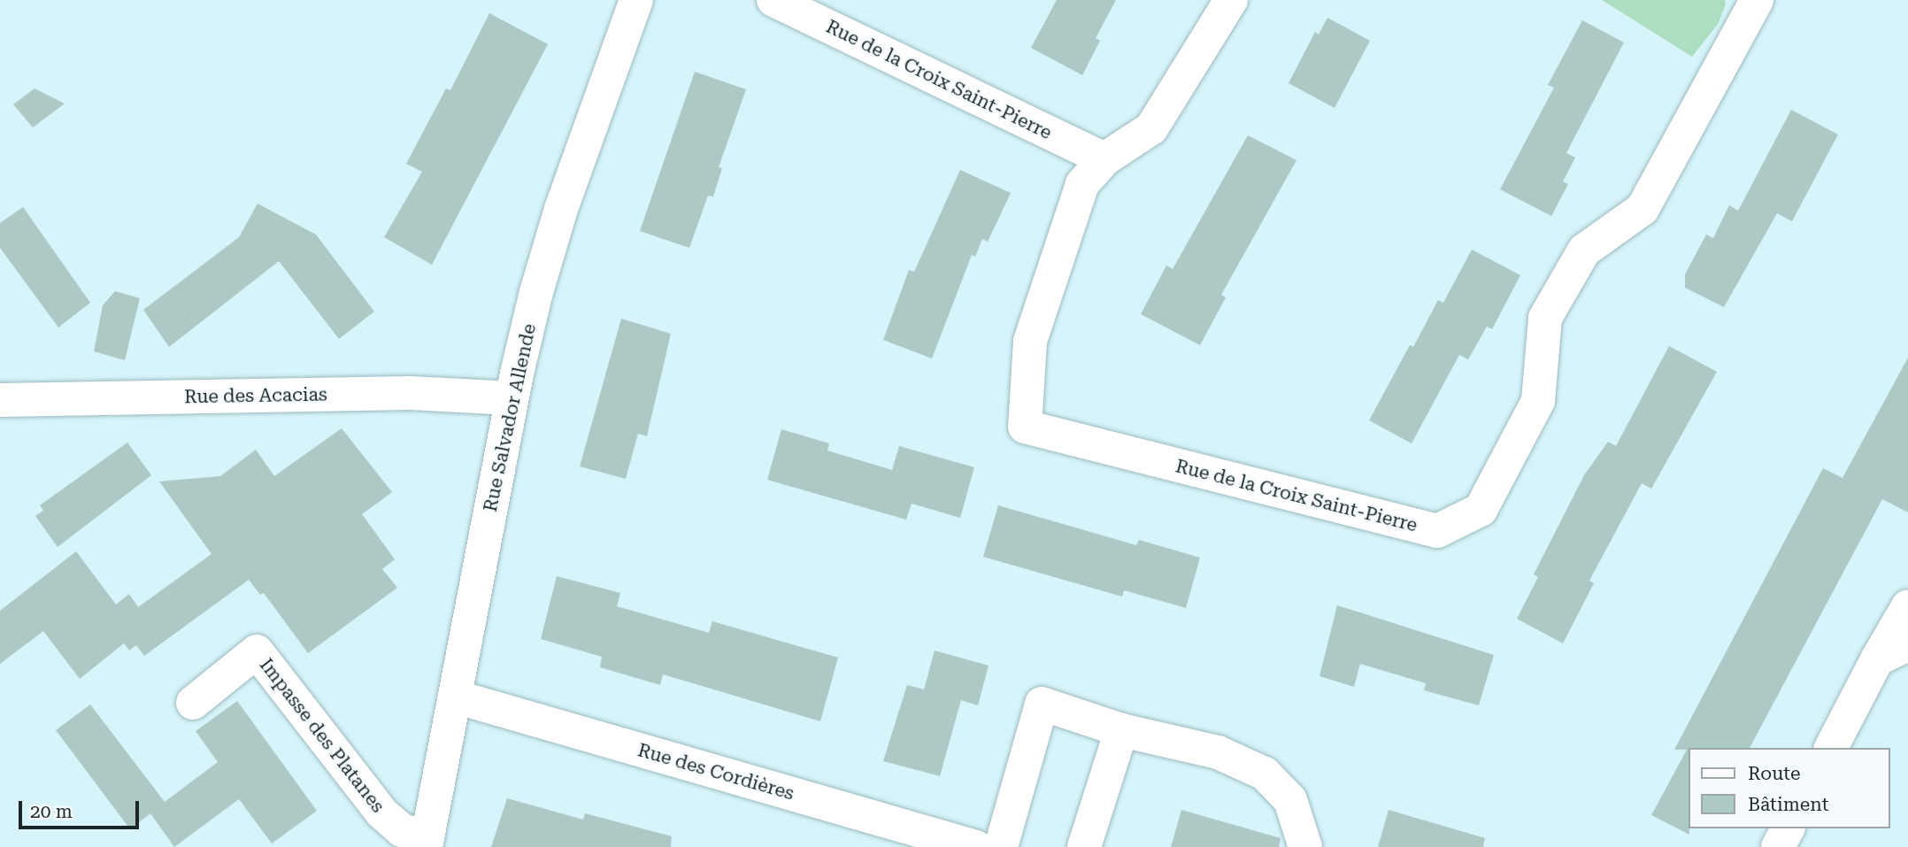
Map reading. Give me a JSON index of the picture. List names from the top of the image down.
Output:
{
  "streets": {
    "street": [
      "Rue de la Croix Saint-Pierre",
      "Rue des Acacias",
      "Rue Salvador Allende",
      "Impasse des Platanes",
      "Rue des Cordières"
    ]
  },
  "crossings": [
    ["Rue des Acacias", "Rue Salvador Allende"],
    ["Rue Salvador Allende", "Impasse des Platanes"],
    ["Rue Salvador Allende", "Rue des Cordières"]
  ],
  "legend": ["Route", "Bâtiment"],
  "scale_bar": "20 m"
}
